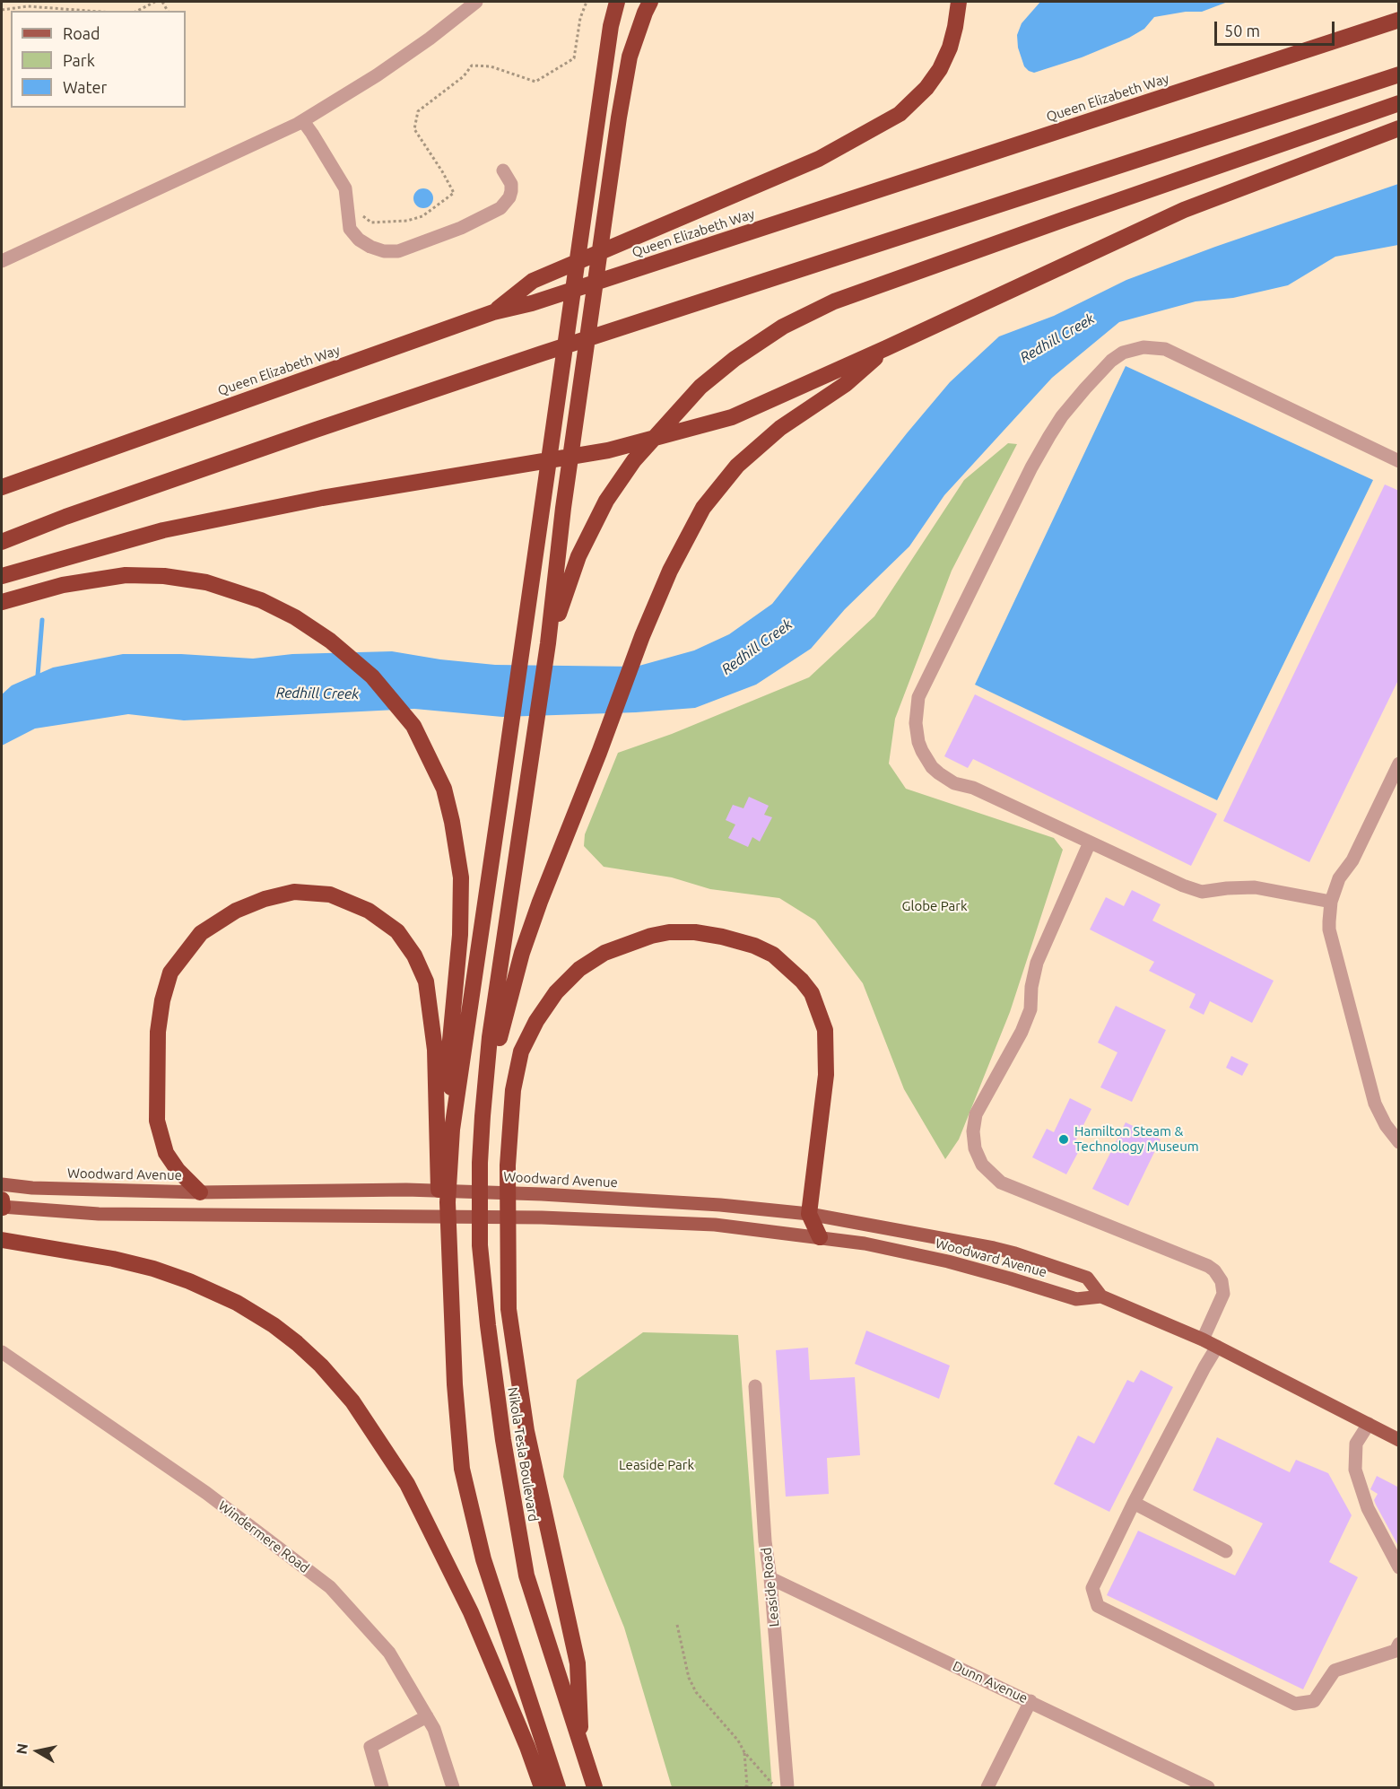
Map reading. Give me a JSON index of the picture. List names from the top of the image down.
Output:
{
  "streets": {
    "highway": ["Queen Elizabeth Way", "Nikola Tesla Boulevard"],
    "main road": ["Woodward Avenue"],
    "street": ["Windermere Road", "Leaside Road", "Dunn Avenue"]
  },
  "crossings": [
    ["Leaside Road", "Dunn Avenue"]
  ],
  "water": ["Redhill Creek"],
  "parks": ["Globe Park", "Leaside Park"],
  "places": ["Hamilton Steam & Technology Museum"],
  "legend": ["Road", "Park", "Water"],
  "scale_bar": "50 m",
  "north": "left"
}
